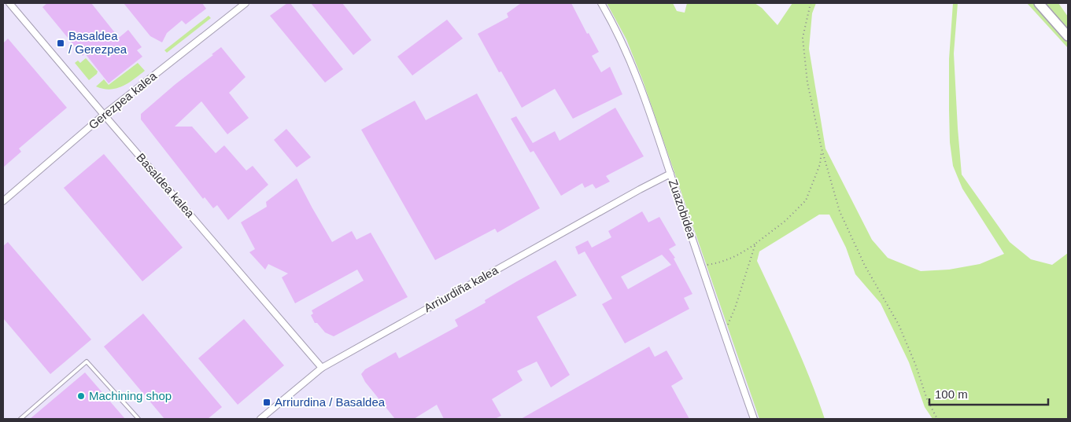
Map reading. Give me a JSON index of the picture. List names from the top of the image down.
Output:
{
  "streets": {
    "street": [
      "Gerezpea kalea",
      "Basaldea kalea",
      "Zuazobidea",
      "Arriurdiña kalea"
    ]
  },
  "crossings": [
    ["Gerezpea kalea", "Basaldea kalea"],
    ["Basaldea kalea", "Arriurdiña kalea"],
    ["Zuazobidea", "Arriurdiña kalea"]
  ],
  "places": {
    "transit": ["Basaldea / Gerezpea", "Arriurdina / Basaldea"],
    "other": ["Machining shop"]
  },
  "scale_bar": "100 m"
}
